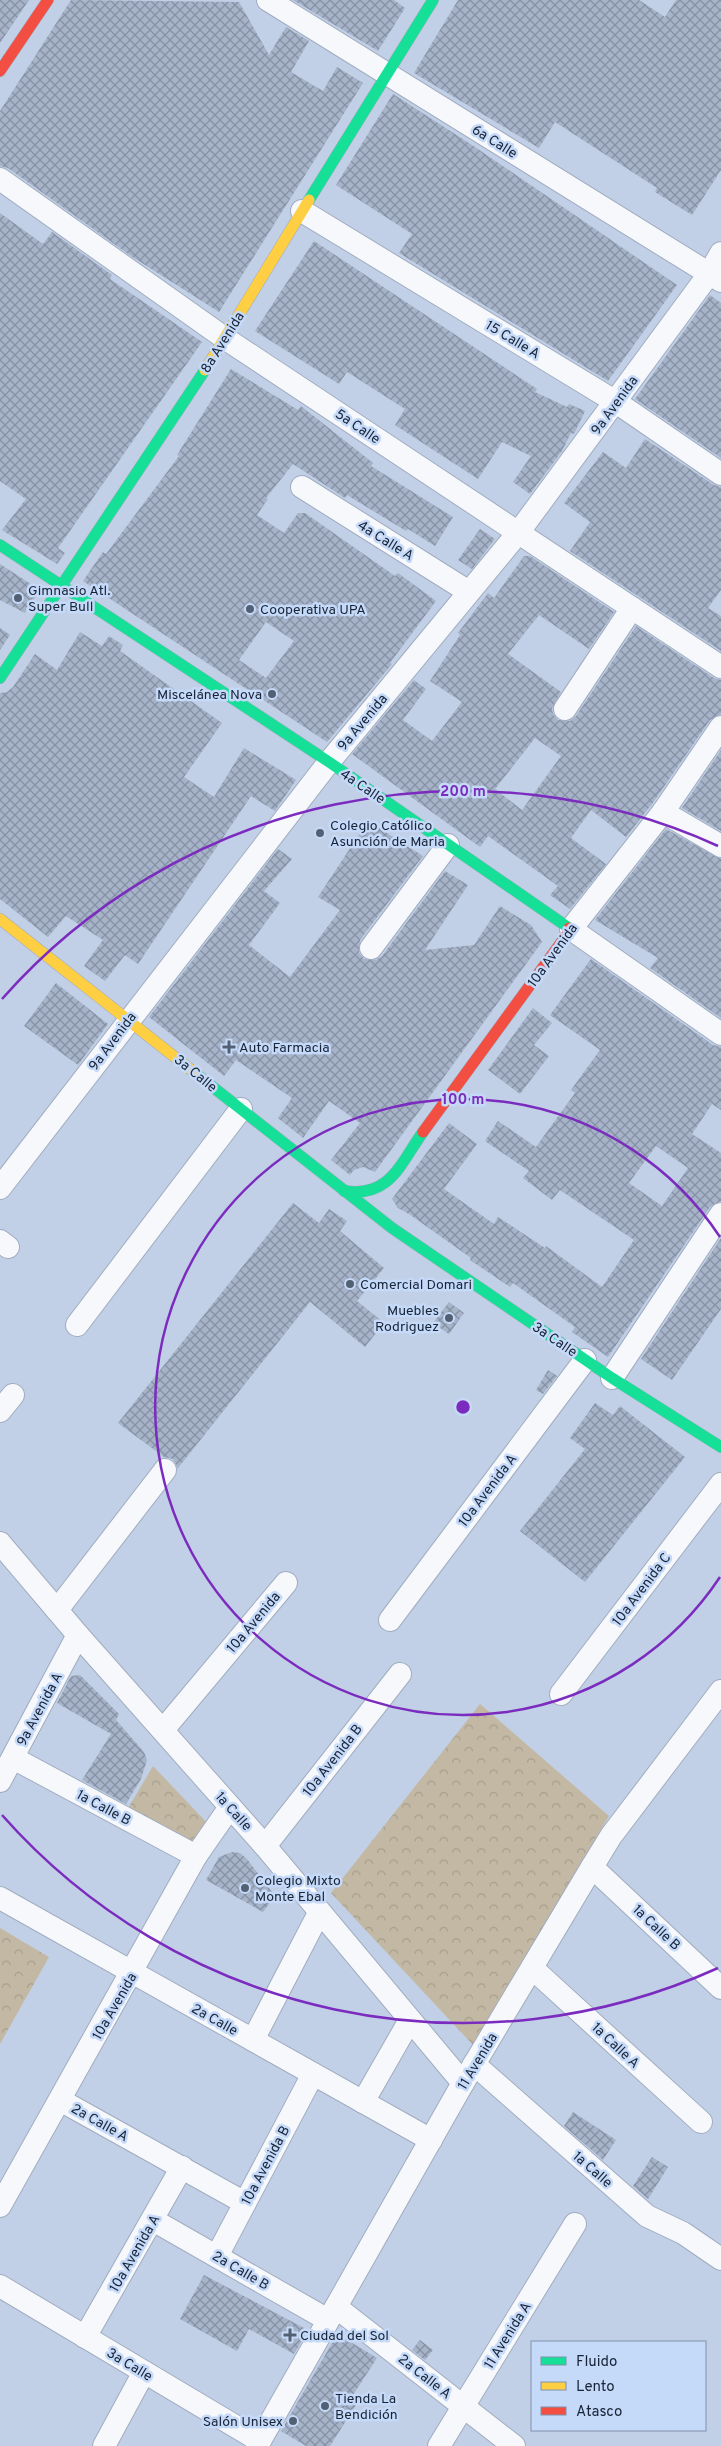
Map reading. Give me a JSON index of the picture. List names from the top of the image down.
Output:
{
  "streets": {
    "main road": [
      "8a Avenida",
      "4a Calle",
      "10a Avenida",
      "3a Calle"
    ],
    "street": [
      "6a Calle",
      "15 Calle A",
      "9a Avenida",
      "5a Calle",
      "4a Calle A",
      "10a Avenida A",
      "10a Avenida C",
      "9a Avenida A",
      "10a Avenida B",
      "1a Calle B",
      "1a Calle",
      "2a Calle",
      "1a Calle A",
      "11 Avenida",
      "2a Calle A",
      "2a Calle B",
      "11 Avenida A"
    ]
  },
  "crossings": [
    ["6a Calle", "8a Avenida"],
    ["6a Calle", "9a Avenida"],
    ["15 Calle A", "8a Avenida"],
    ["15 Calle A", "9a Avenida"],
    ["8a Avenida", "5a Calle"],
    ["8a Avenida", "4a Calle"],
    ["9a Avenida", "5a Calle"],
    ["9a Avenida", "4a Calle A"],
    ["9a Avenida", "4a Calle"],
    ["9a Avenida", "3a Calle"],
    ["4a Calle", "10a Avenida"],
    ["10a Avenida", "1a Calle B"],
    ["10a Avenida", "1a Calle"],
    ["10a Avenida", "2a Calle"],
    ["10a Avenida", "2a Calle A"],
    ["3a Calle", "10a Avenida A"],
    ["3a Calle", "11 Avenida"],
    ["10a Avenida A", "2a Calle A"],
    ["10a Avenida A", "2a Calle B"],
    ["9a Avenida A", "1a Calle B"],
    ["9a Avenida A", "1a Calle"],
    ["10a Avenida B", "1a Calle"],
    ["10a Avenida B", "2a Calle"],
    ["10a Avenida B", "2a Calle A"],
    ["10a Avenida B", "2a Calle B"],
    ["1a Calle B", "11 Avenida"],
    ["1a Calle", "11 Avenida"],
    ["2a Calle", "11 Avenida"],
    ["1a Calle A", "11 Avenida"],
    ["11 Avenida", "2a Calle A"],
    ["11 Avenida", "2a Calle B"],
    ["2a Calle A", "2a Calle B"],
    ["2a Calle A", "11 Avenida A"]
  ],
  "places": {
    "other": [
      "Gimnasio Atl. Super Bull",
      "Cooperativa UPA",
      "Miscelánea Nova",
      "Colegio Católico Asunción de Maria",
      "Comercial Domari",
      "Muebles Rodriguez",
      "Colegio Mixto Monte Ebal",
      "Tienda La Bendición",
      "Salón Unisex"
    ],
    "health": ["Auto Farmacia", "Ciudad del Sol"]
  },
  "legend": ["Fluido", "Lento", "Atasco"],
  "rings": ["200 m", "100 m"]
}
